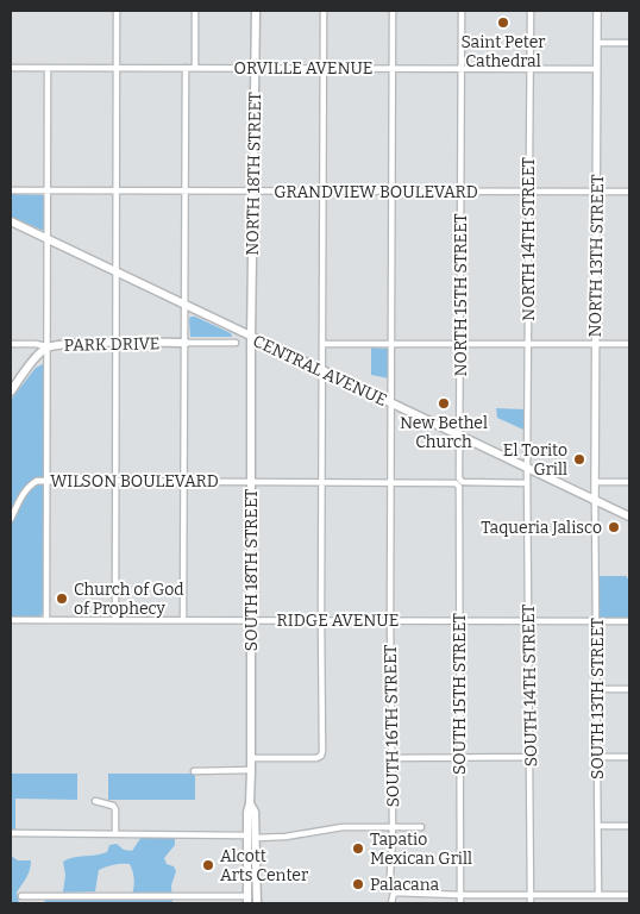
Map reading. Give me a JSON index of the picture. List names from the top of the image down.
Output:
{
  "streets": {
    "main road": [
      "NORTH 18TH STREET",
      "PARK DRIVE",
      "CENTRAL AVENUE",
      "SOUTH 18TH STREET"
    ],
    "street": [
      "ORVILLE AVENUE",
      "GRANDVIEW BOULEVARD",
      "NORTH 14TH STREET",
      "NORTH 13TH STREET",
      "NORTH 15TH STREET",
      "WILSON BOULEVARD",
      "RIDGE AVENUE",
      "SOUTH 14TH STREET",
      "SOUTH 15TH STREET",
      "SOUTH 13TH STREET",
      "SOUTH 16TH STREET"
    ]
  },
  "crossings": [
    ["ORVILLE AVENUE", "NORTH 18TH STREET"],
    ["ORVILLE AVENUE", "NORTH 14TH STREET"],
    ["ORVILLE AVENUE", "NORTH 13TH STREET"],
    ["ORVILLE AVENUE", "NORTH 15TH STREET"],
    ["ORVILLE AVENUE", "SOUTH 16TH STREET"],
    ["NORTH 18TH STREET", "GRANDVIEW BOULEVARD"],
    ["NORTH 18TH STREET", "CENTRAL AVENUE"],
    ["NORTH 18TH STREET", "SOUTH 18TH STREET"],
    ["GRANDVIEW BOULEVARD", "NORTH 14TH STREET"],
    ["GRANDVIEW BOULEVARD", "NORTH 13TH STREET"],
    ["GRANDVIEW BOULEVARD", "NORTH 15TH STREET"],
    ["GRANDVIEW BOULEVARD", "SOUTH 16TH STREET"],
    ["NORTH 14TH STREET", "CENTRAL AVENUE"],
    ["NORTH 14TH STREET", "SOUTH 14TH STREET"],
    ["NORTH 13TH STREET", "CENTRAL AVENUE"],
    ["NORTH 13TH STREET", "SOUTH 13TH STREET"],
    ["NORTH 15TH STREET", "CENTRAL AVENUE"],
    ["NORTH 15TH STREET", "SOUTH 15TH STREET"],
    ["CENTRAL AVENUE", "SOUTH 18TH STREET"],
    ["CENTRAL AVENUE", "SOUTH 14TH STREET"],
    ["CENTRAL AVENUE", "SOUTH 15TH STREET"],
    ["CENTRAL AVENUE", "SOUTH 13TH STREET"],
    ["CENTRAL AVENUE", "SOUTH 16TH STREET"],
    ["WILSON BOULEVARD", "SOUTH 18TH STREET"],
    ["WILSON BOULEVARD", "SOUTH 14TH STREET"],
    ["WILSON BOULEVARD", "SOUTH 15TH STREET"],
    ["WILSON BOULEVARD", "SOUTH 16TH STREET"],
    ["SOUTH 18TH STREET", "RIDGE AVENUE"],
    ["RIDGE AVENUE", "SOUTH 14TH STREET"],
    ["RIDGE AVENUE", "SOUTH 15TH STREET"],
    ["RIDGE AVENUE", "SOUTH 13TH STREET"],
    ["RIDGE AVENUE", "SOUTH 16TH STREET"]
  ],
  "places": [
    "Saint Peter Cathedral",
    "New Bethel Church",
    "El Torito Grill",
    "Taqueria Jalisco",
    "Church of God of Prophecy",
    "Tapatio Mexican Grill",
    "Alcott Arts Center",
    "Palacana"
  ]
}
